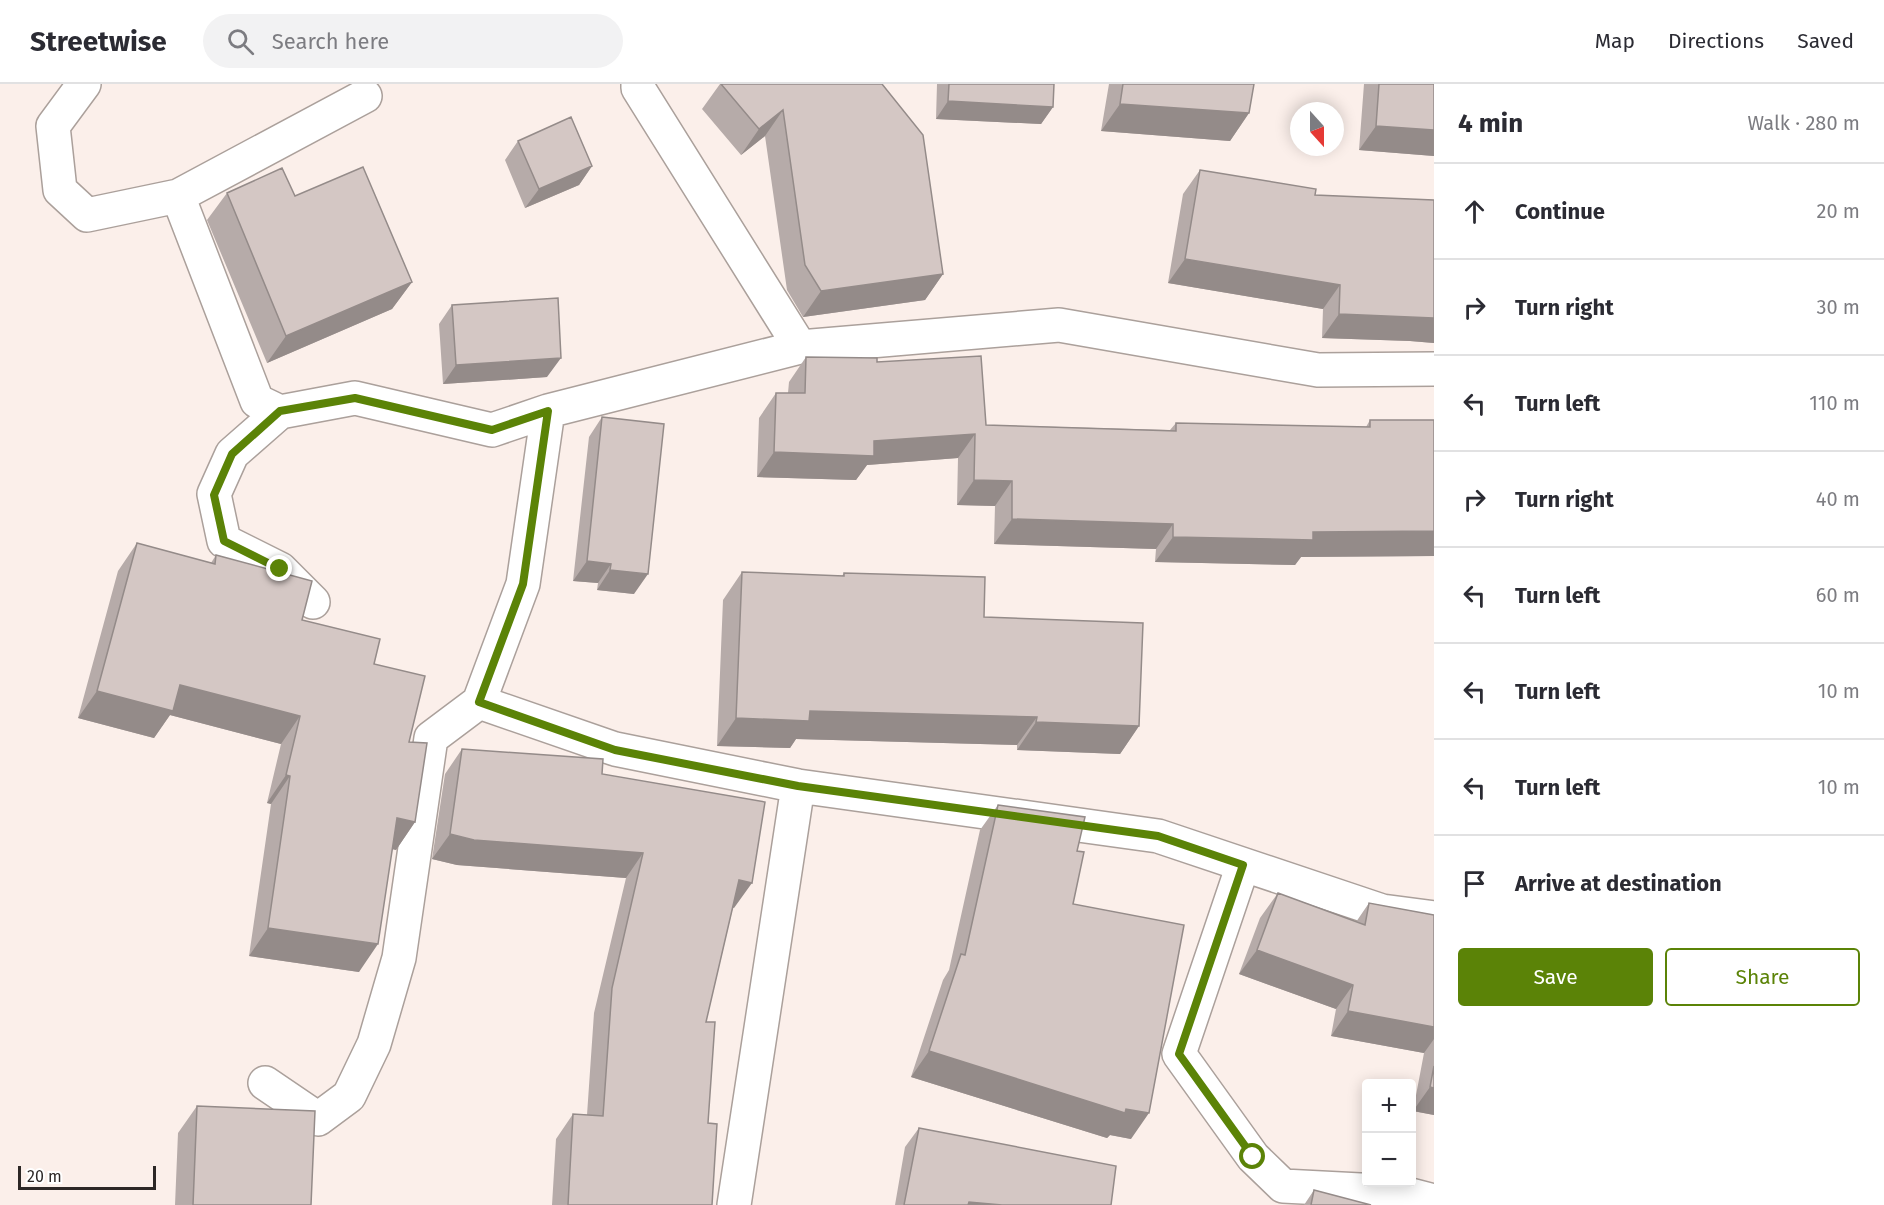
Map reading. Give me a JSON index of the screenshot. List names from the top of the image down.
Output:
{
  "scale_bar": "20 m",
  "north": "bottom",
  "page": {
    "header": "Streetwise",
    "search": "Search here",
    "nav": ["Map", "Directions", "Saved"],
    "heading": ["4 min", "Walk · 280 m"],
    "list": [
      ["Continue", "20 m"],
      ["Turn right", "30 m"],
      ["Turn left", "110 m"],
      ["Turn right", "40 m"],
      ["Turn left", "60 m"],
      ["Turn left", "10 m"],
      ["Turn left", "10 m"],
      "Arrive at destination"
    ],
    "buttons": ["Save", "Share"],
    "map_buttons": ["+", "−"],
    "scale": "20 m"
  }
}
